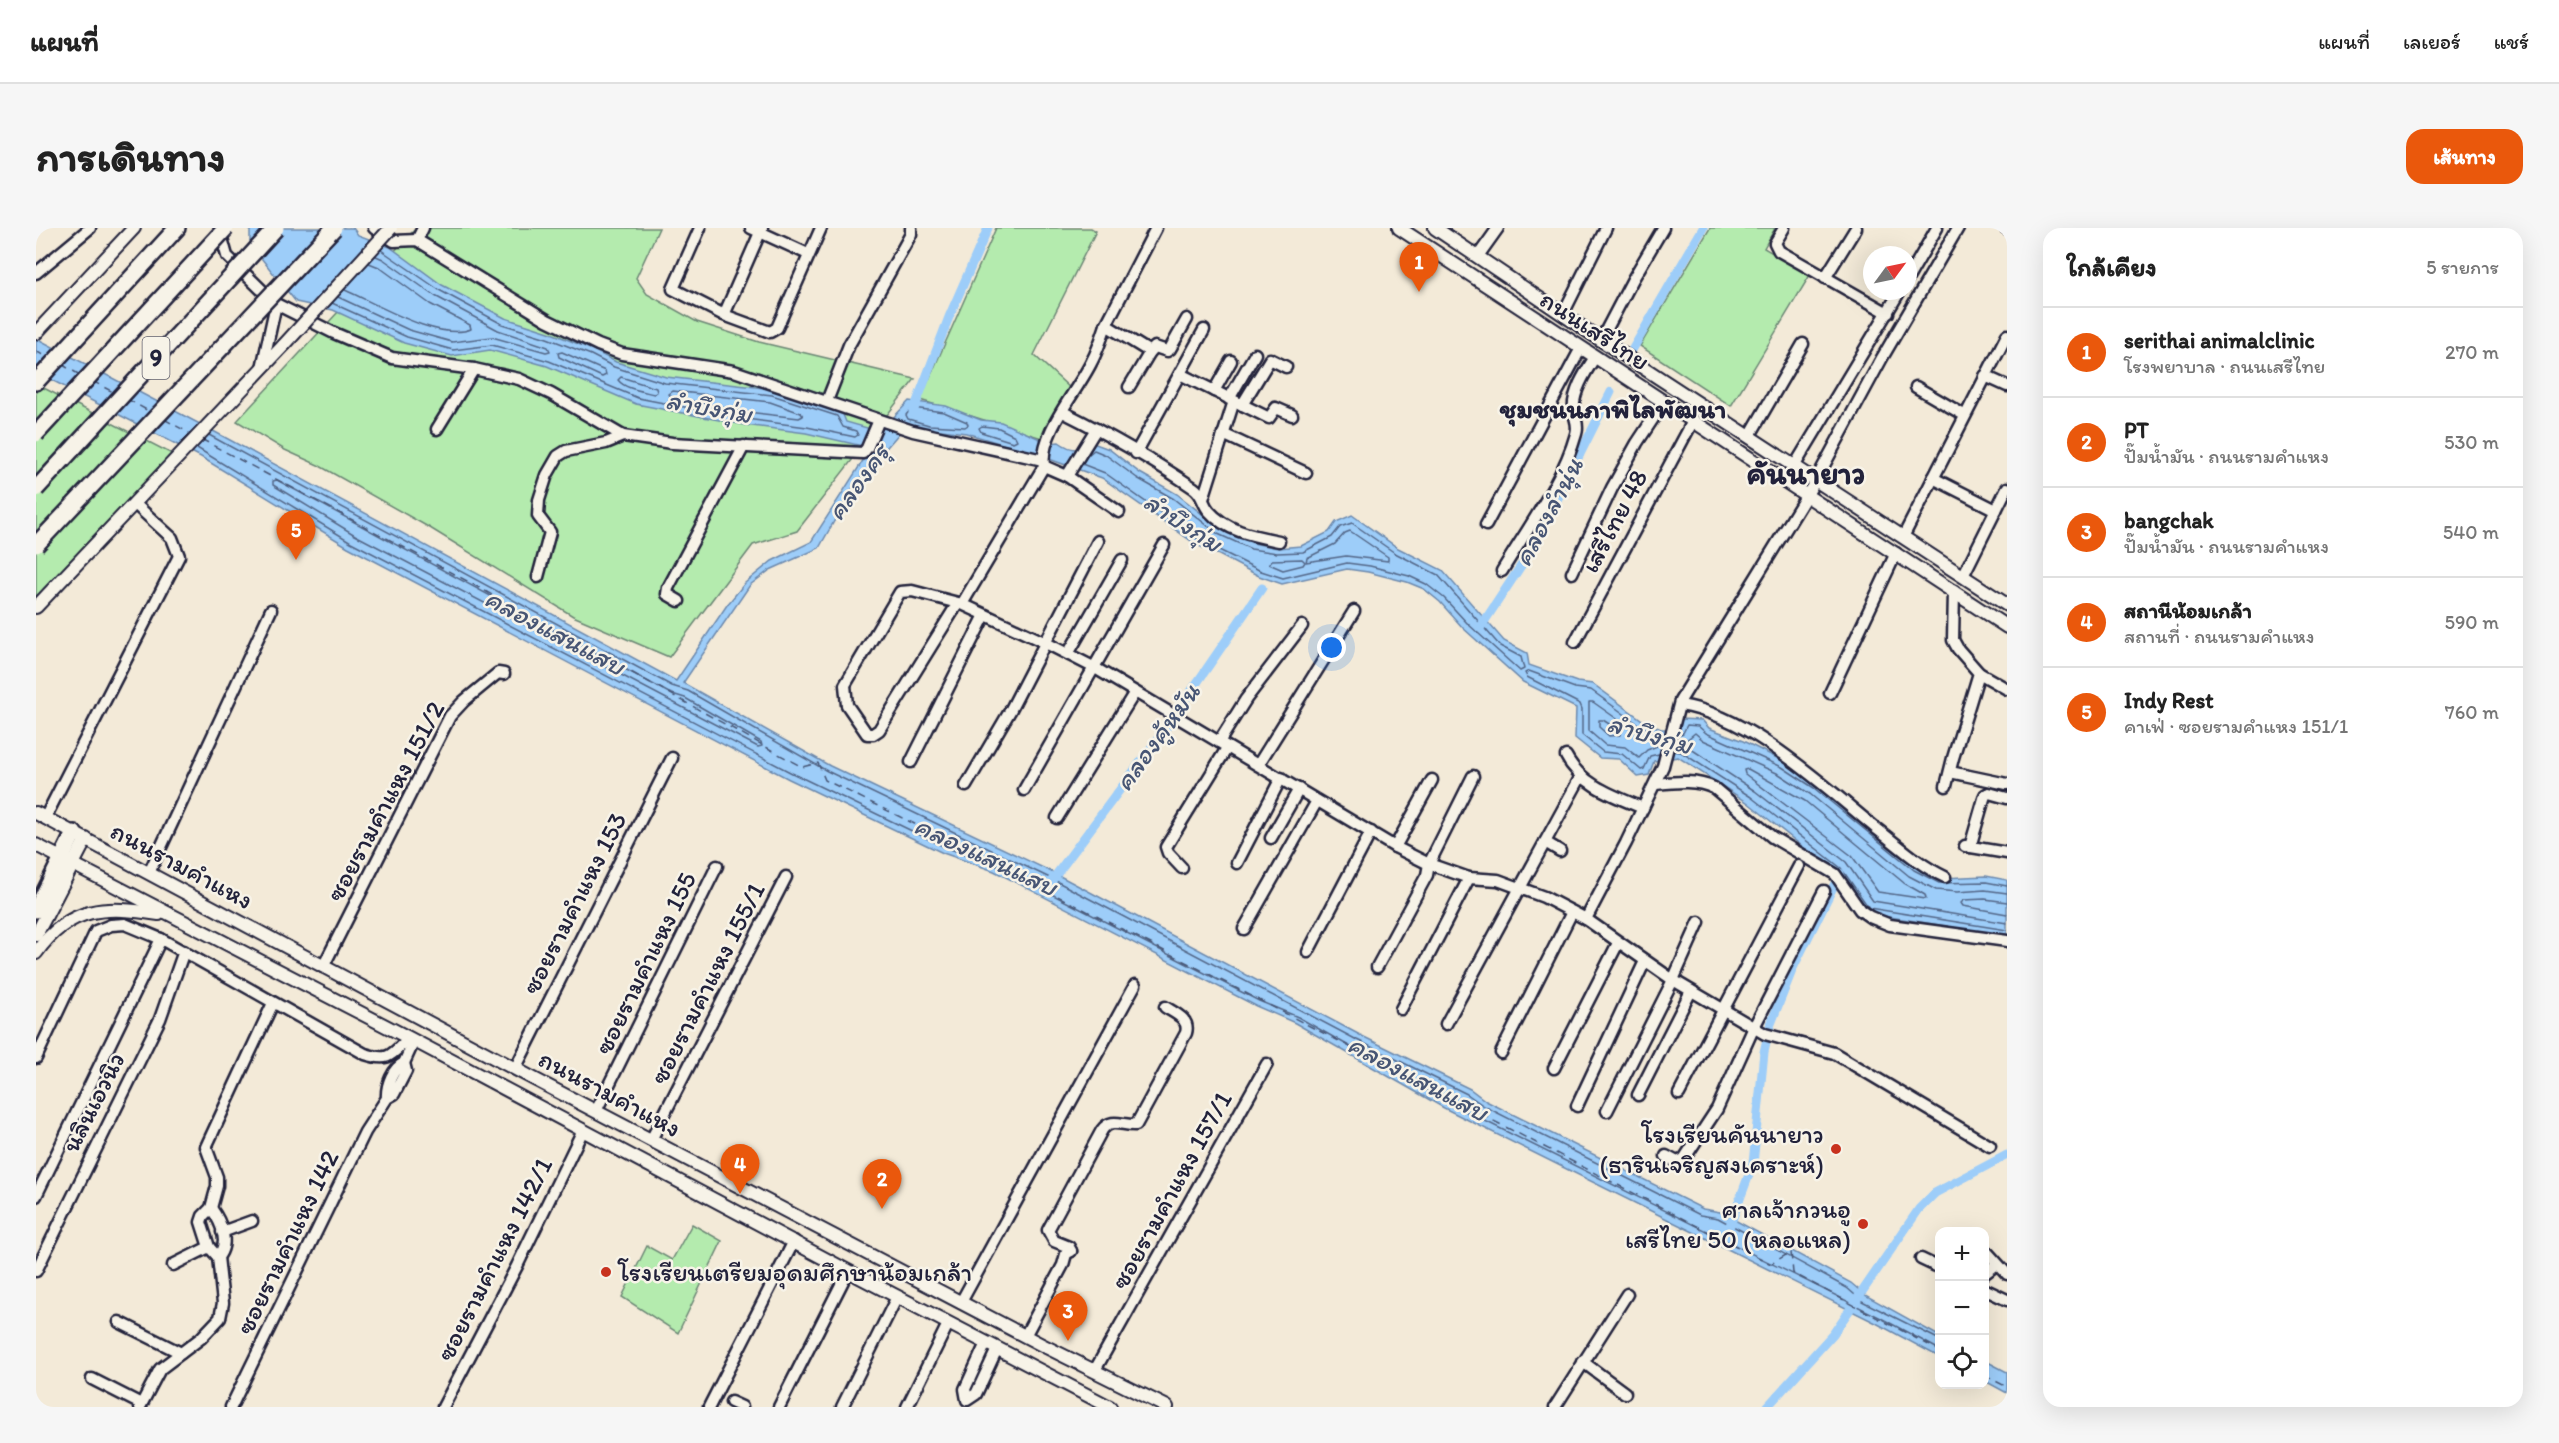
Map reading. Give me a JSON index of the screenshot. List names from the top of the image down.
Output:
{
  "streets": {
    "highway": ["9"],
    "main road": ["ถนนเสรีไทย", "ถนนรามคำแหง"],
    "street": [
      "เสรีไทย 48",
      "ซอยรามคำแหง 151/2",
      "ซอยรามคำแหง 153",
      "ซอยรามคำแหง 155",
      "ซอยรามคำแหง 155/1",
      "นลินเอวนิว",
      "ซอยรามคำแหง 157/1",
      "ซอยรามคำแหง 142",
      "ซอยรามคำแหง 142/1"
    ]
  },
  "crossings": [
    ["ถนนเสรีไทย", "เสรีไทย 48"],
    ["ซอยรามคำแหง 151/2", "ถนนรามคำแหง"],
    ["ถนนรามคำแหง", "ซอยรามคำแหง 153"],
    ["ถนนรามคำแหง", "ซอยรามคำแหง 155"],
    ["ถนนรามคำแหง", "ซอยรามคำแหง 155/1"],
    ["ถนนรามคำแหง", "ซอยรามคำแหง 157/1"],
    ["ถนนรามคำแหง", "ซอยรามคำแหง 142"],
    ["ถนนรามคำแหง", "ซอยรามคำแหง 142/1"]
  ],
  "districts": ["ชุมชนนภาพิไลพัฒนา", "คันนายาว"],
  "water": [
    "ลำบึงกุ่ม",
    "คลองครุ",
    "คลองลำนุ่น",
    "คลองแสนแสบ",
    "คลองคู้หมัน"
  ],
  "places": ["โรงเรียนคันนายาว (ธารินเจริญสงเคราะห์)", "ศาลเจ้ากวนอู เสรีไทย 50 (หลอแหล)", "โรงเรียนเตรียมอุดมศึกษาน้อมเกล้า"],
  "north": "top right",
  "page": {
    "header": "แผนที่",
    "nav": ["แผนที่", "เลเยอร์", "แชร์"],
    "buttons": "เส้นทาง",
    "title": "การเดินทาง",
    "heading": ["ใกล้เคียง", "5 รายการ"],
    "pins": [
      "1",
      "5",
      "4",
      "2",
      "3"
    ],
    "list": [
      {
        "mark": "1",
        "name": "serithai animalclinic",
        "note": "โรงพยาบาล · ถนนเสรีไทย",
        "value": "270 m"
      },
      {
        "mark": "2",
        "name": "PT",
        "note": "ปั๊มน้ำมัน · ถนนรามคำแหง",
        "value": "530 m"
      },
      {
        "mark": "3",
        "name": "bangchak",
        "note": "ปั๊มน้ำมัน · ถนนรามคำแหง",
        "value": "540 m"
      },
      {
        "mark": "4",
        "name": "สถานีน้อมเกล้า",
        "note": "สถานที่ · ถนนรามคำแหง",
        "value": "590 m"
      },
      {
        "mark": "5",
        "name": "Indy Rest",
        "note": "คาเฟ่ · ซอยรามคำแหง 151/1",
        "value": "760 m"
      }
    ],
    "map_buttons": ["+", "−"]
  }
}
